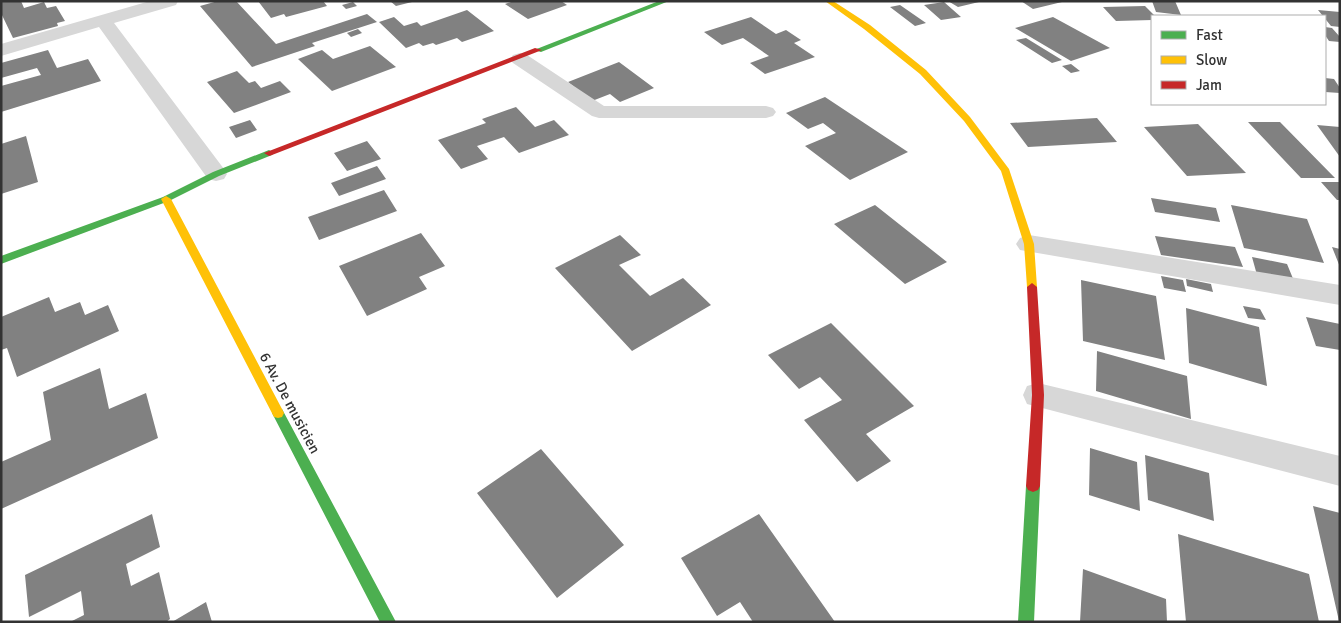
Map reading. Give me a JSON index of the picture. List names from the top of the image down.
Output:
{
  "streets": {
    "street": ["6 Av. De musicien"]
  },
  "legend": ["Fast", "Slow", "Jam"]
}
